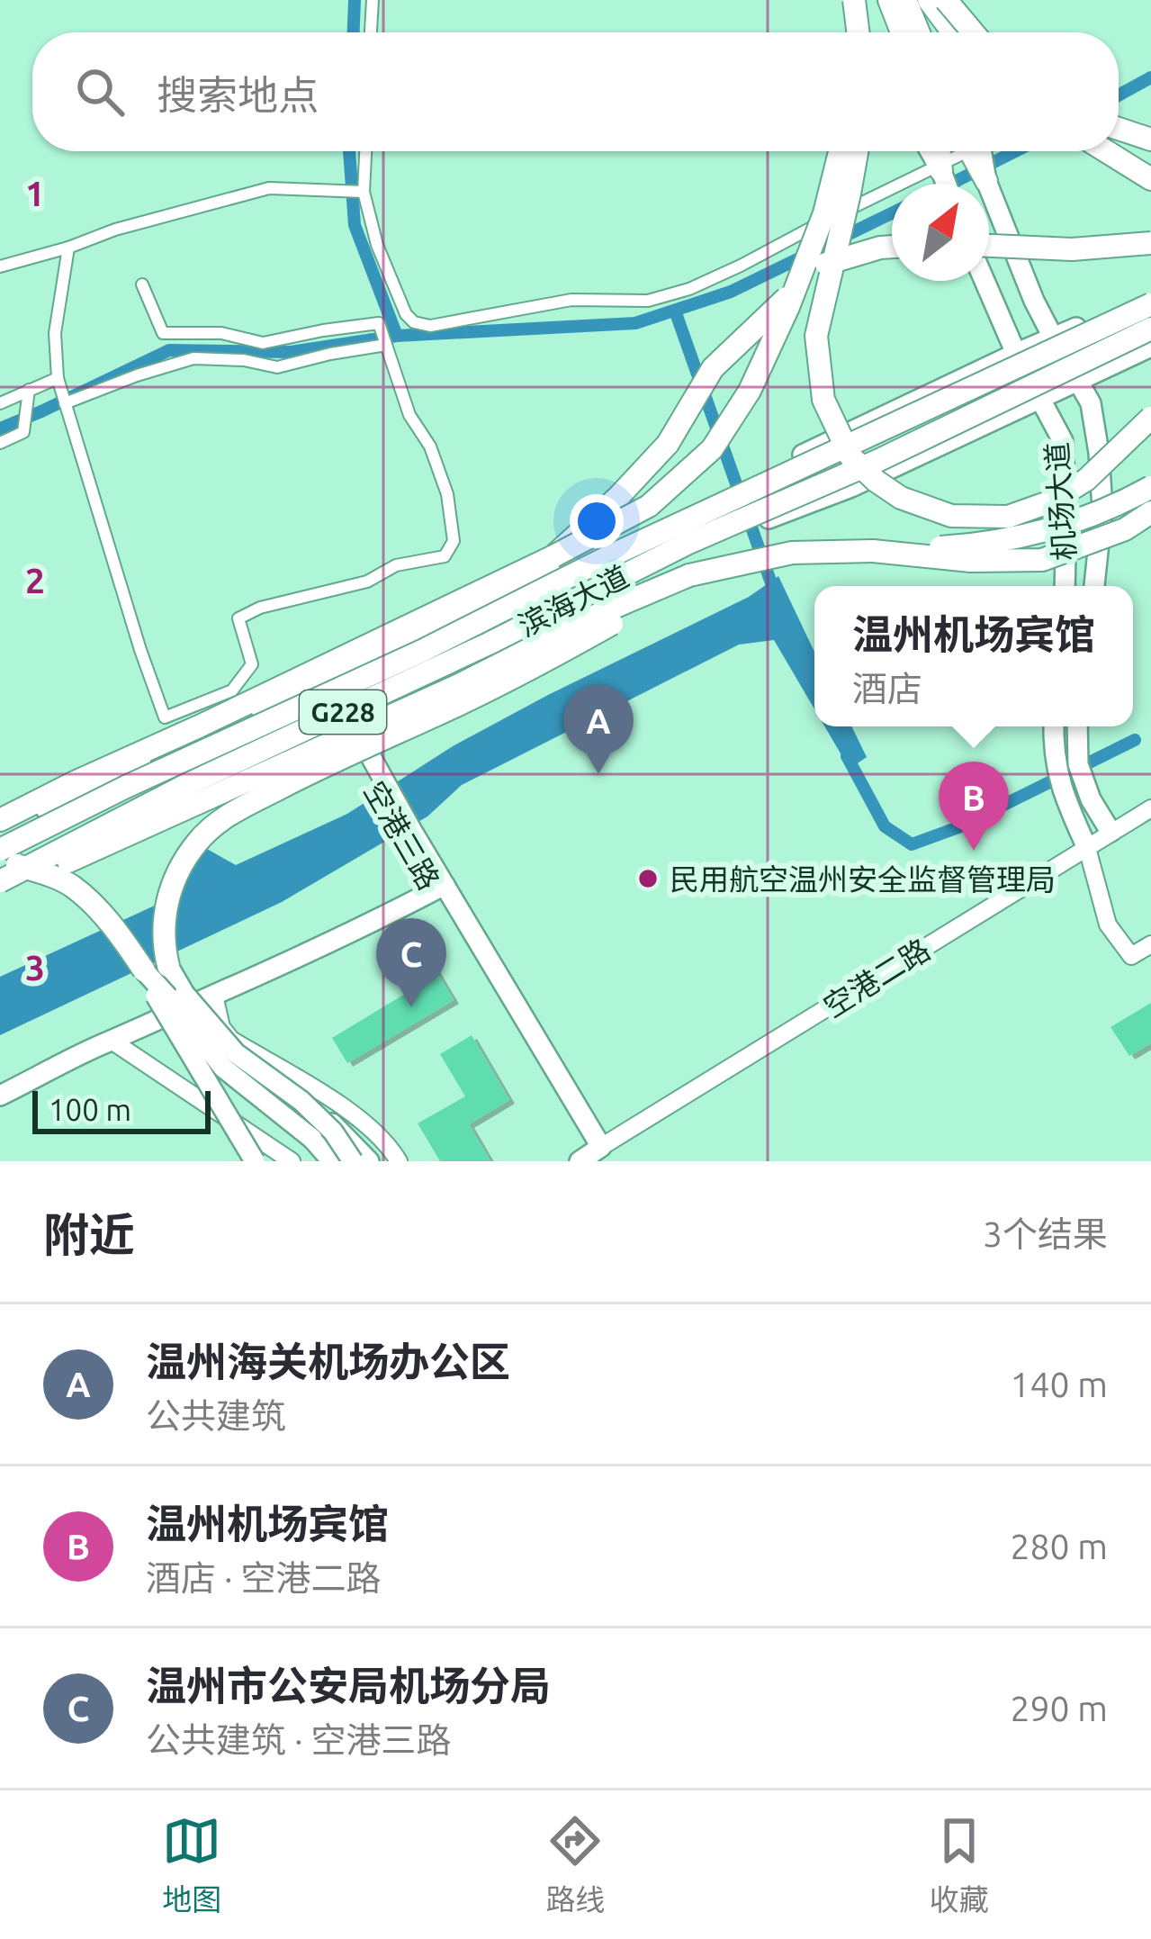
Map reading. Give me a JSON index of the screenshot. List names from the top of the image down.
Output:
{
  "streets": {
    "highway": ["滨海大道", "G228"],
    "main road": ["机场大道", "空港三路", "空港二路"]
  },
  "crossings": [
    ["空港三路", "空港二路"]
  ],
  "places": ["民用航空温州安全监督管理局"],
  "scale_bar": "100 m",
  "north": "top right",
  "page": {
    "search": "搜索地点",
    "popup": ["温州机场宾馆", "酒店"],
    "pins": ["A", "B", "C"],
    "scale": "100 m",
    "heading": ["附近", "3个结果"],
    "list": [
      {
        "mark": "A",
        "name": "温州海关机场办公区",
        "note": "公共建筑",
        "value": "140 m"
      },
      {
        "mark": "B",
        "name": "温州机场宾馆",
        "note": "酒店 · 空港二路",
        "value": "280 m"
      },
      {
        "mark": "C",
        "name": "温州市公安局机场分局",
        "note": "公共建筑 · 空港三路",
        "value": "290 m"
      }
    ],
    "nav": ["地图", "路线", "收藏"]
  },
  "grid": {
    "rows": ["1", "2", "3"]
  }
}
